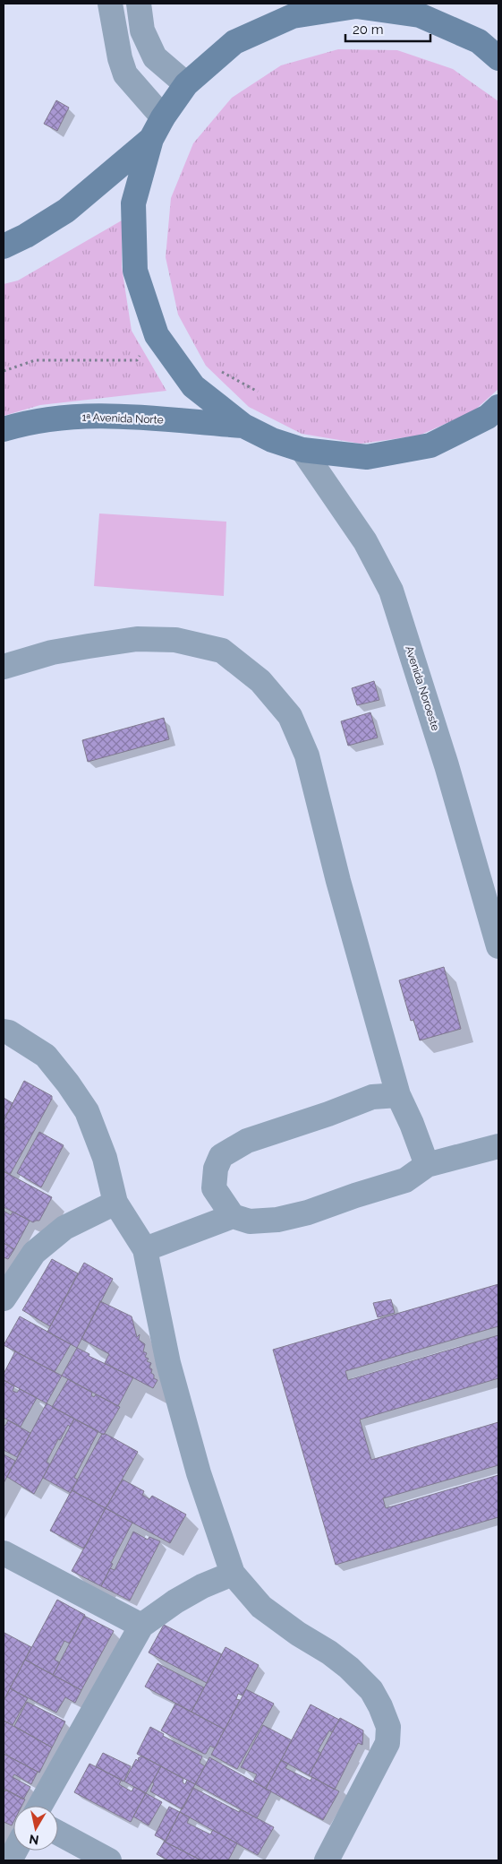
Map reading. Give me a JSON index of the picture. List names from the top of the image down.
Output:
{
  "streets": {
    "main road": ["1ᵃ Avenida Norte"],
    "street": ["Avenida Noroeste"]
  },
  "scale_bar": "20 m",
  "north": "bottom"
}
